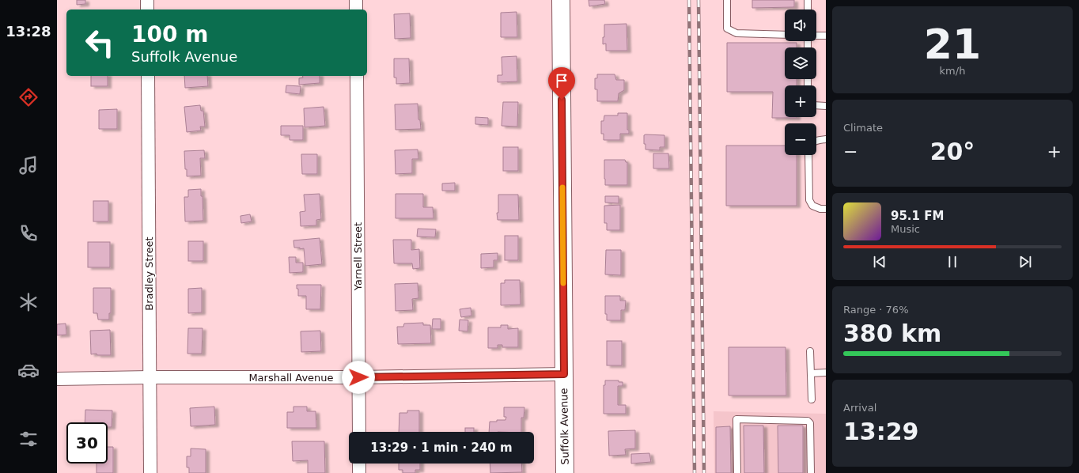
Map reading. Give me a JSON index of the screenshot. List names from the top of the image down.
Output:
{
  "streets": {
    "street": [
      "Yarnell Street",
      "Bradley Street",
      "Marshall Avenue",
      "Suffolk Avenue"
    ]
  },
  "crossings": [
    ["Yarnell Street", "Marshall Avenue"],
    ["Bradley Street", "Marshall Avenue"],
    ["Marshall Avenue", "Suffolk Avenue"]
  ],
  "page": {
    "tabs": "13:28",
    "tile": [
      ["21", "km/h"],
      "Climate",
      ["Range · 76%", "380 km"],
      ["Arrival", "13:29"]
    ],
    "map_buttons": ["+", "−"],
    "turn": ["100 m", "Suffolk Avenue"],
    "heat": ["−", "20°", "+"],
    "song": ["95.1 FM", "Music"],
    "limit": "30",
    "trip": "13:29 · 1 min · 240 m"
  }
}
